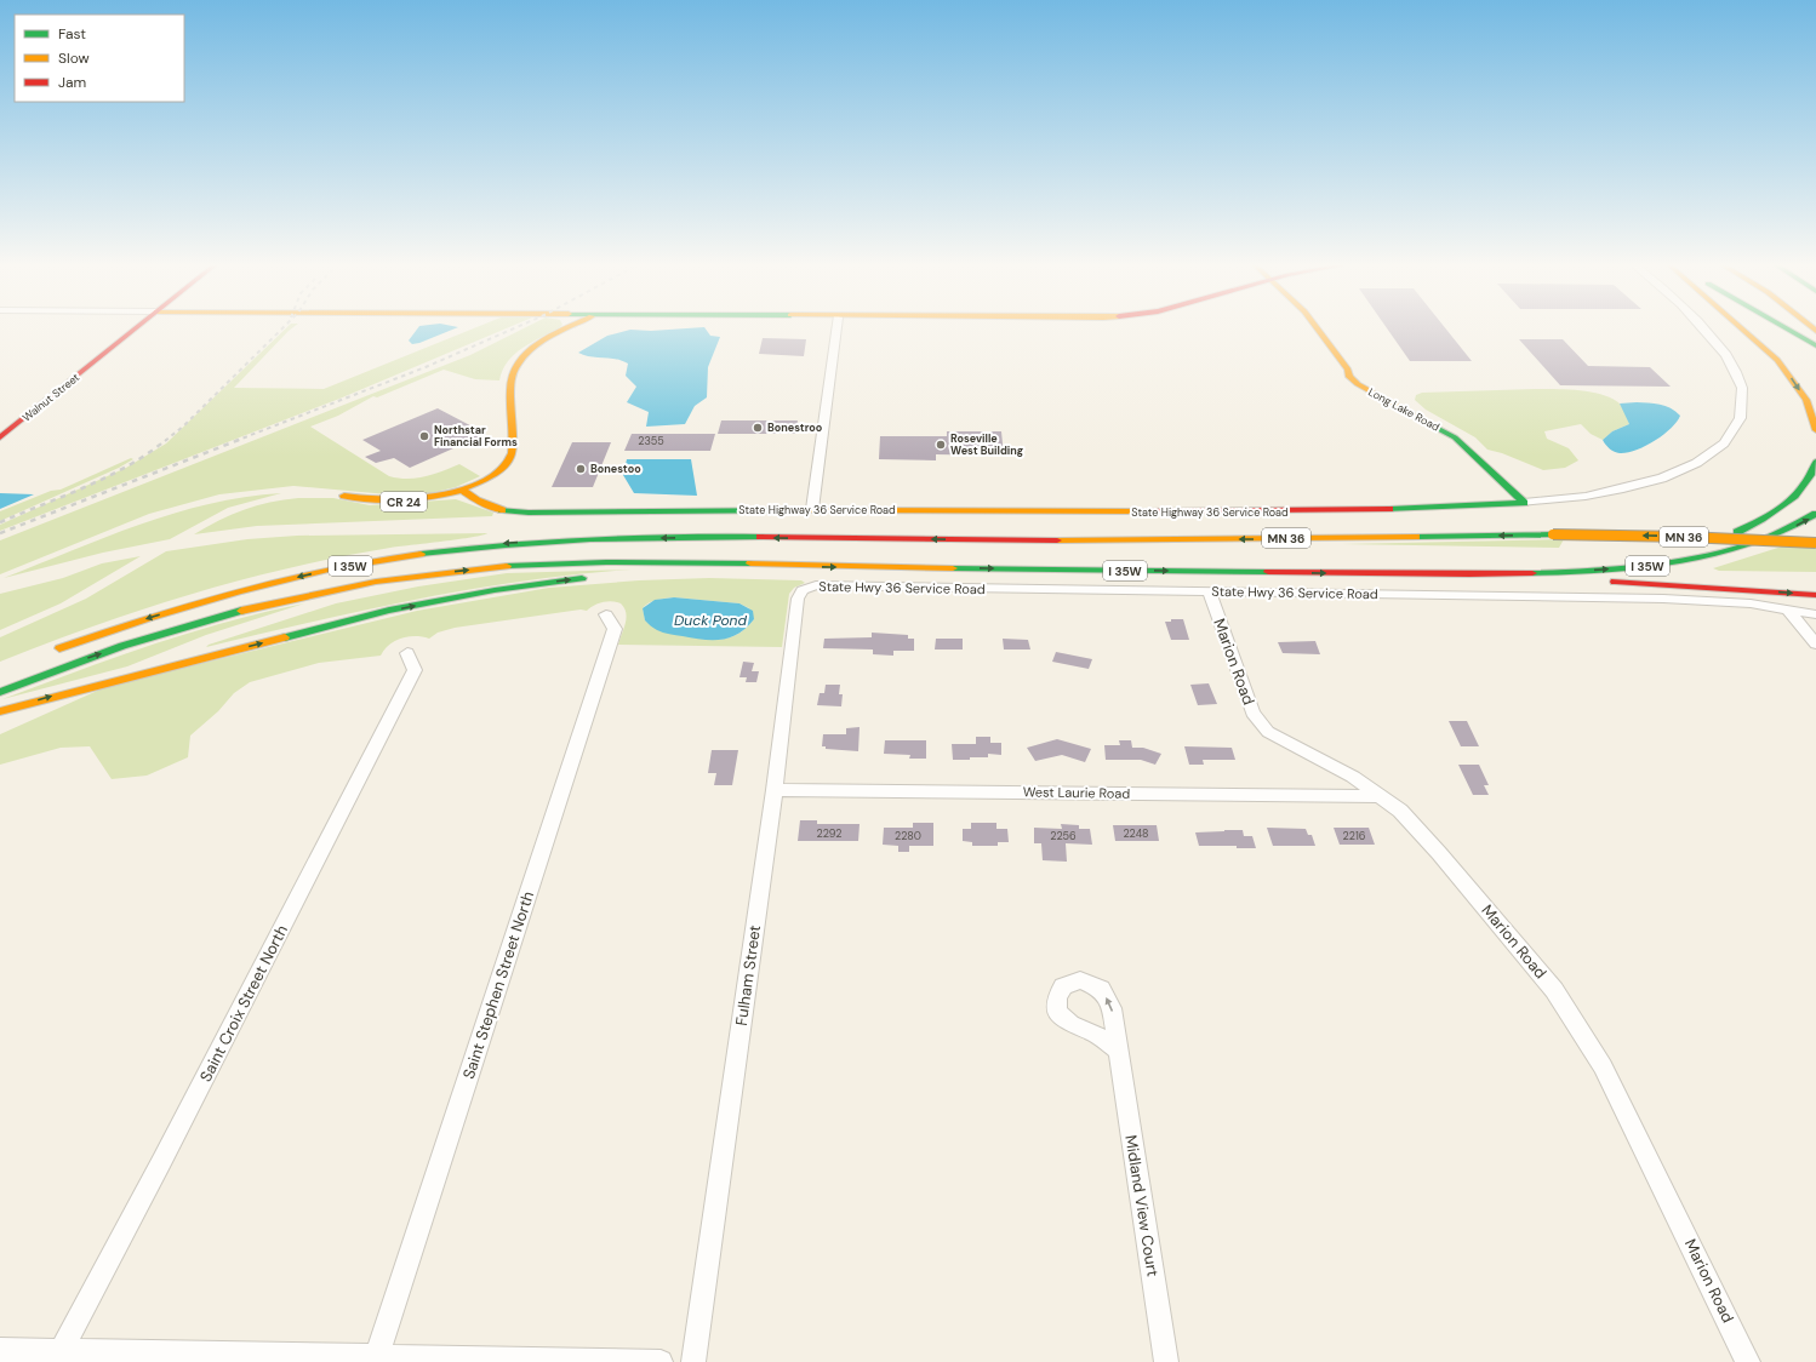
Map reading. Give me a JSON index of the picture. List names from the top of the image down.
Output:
{
  "streets": {
    "main road": [
      "Walnut Street",
      "Long Lake Road",
      "CR 24",
      "State Highway 36 Service Road",
      "MN 36",
      "I 35W"
    ],
    "street": [
      "State Hwy 36 Service Road",
      "Marion Road",
      "West Laurie Road",
      "Fulham Street",
      "Saint Stephen Street North",
      "Saint Croix Street North",
      "Midland View Court"
    ]
  },
  "crossings": [
    ["Long Lake Road", "State Highway 36 Service Road"],
    ["CR 24", "State Highway 36 Service Road"],
    ["MN 36", "I 35W"],
    ["State Hwy 36 Service Road", "Marion Road"],
    ["State Hwy 36 Service Road", "Fulham Street"],
    ["Marion Road", "West Laurie Road"],
    ["West Laurie Road", "Fulham Street"]
  ],
  "water": ["Duck Pond"],
  "places": [
    "Bonestroo",
    "Northstar Financial Forms",
    "Roseville West Building",
    "Bonestoo"
  ],
  "house_numbers": [
    "2355",
    "2292",
    "2248",
    "2280",
    "2256",
    "2216"
  ],
  "legend": ["Fast", "Slow", "Jam"]
}
